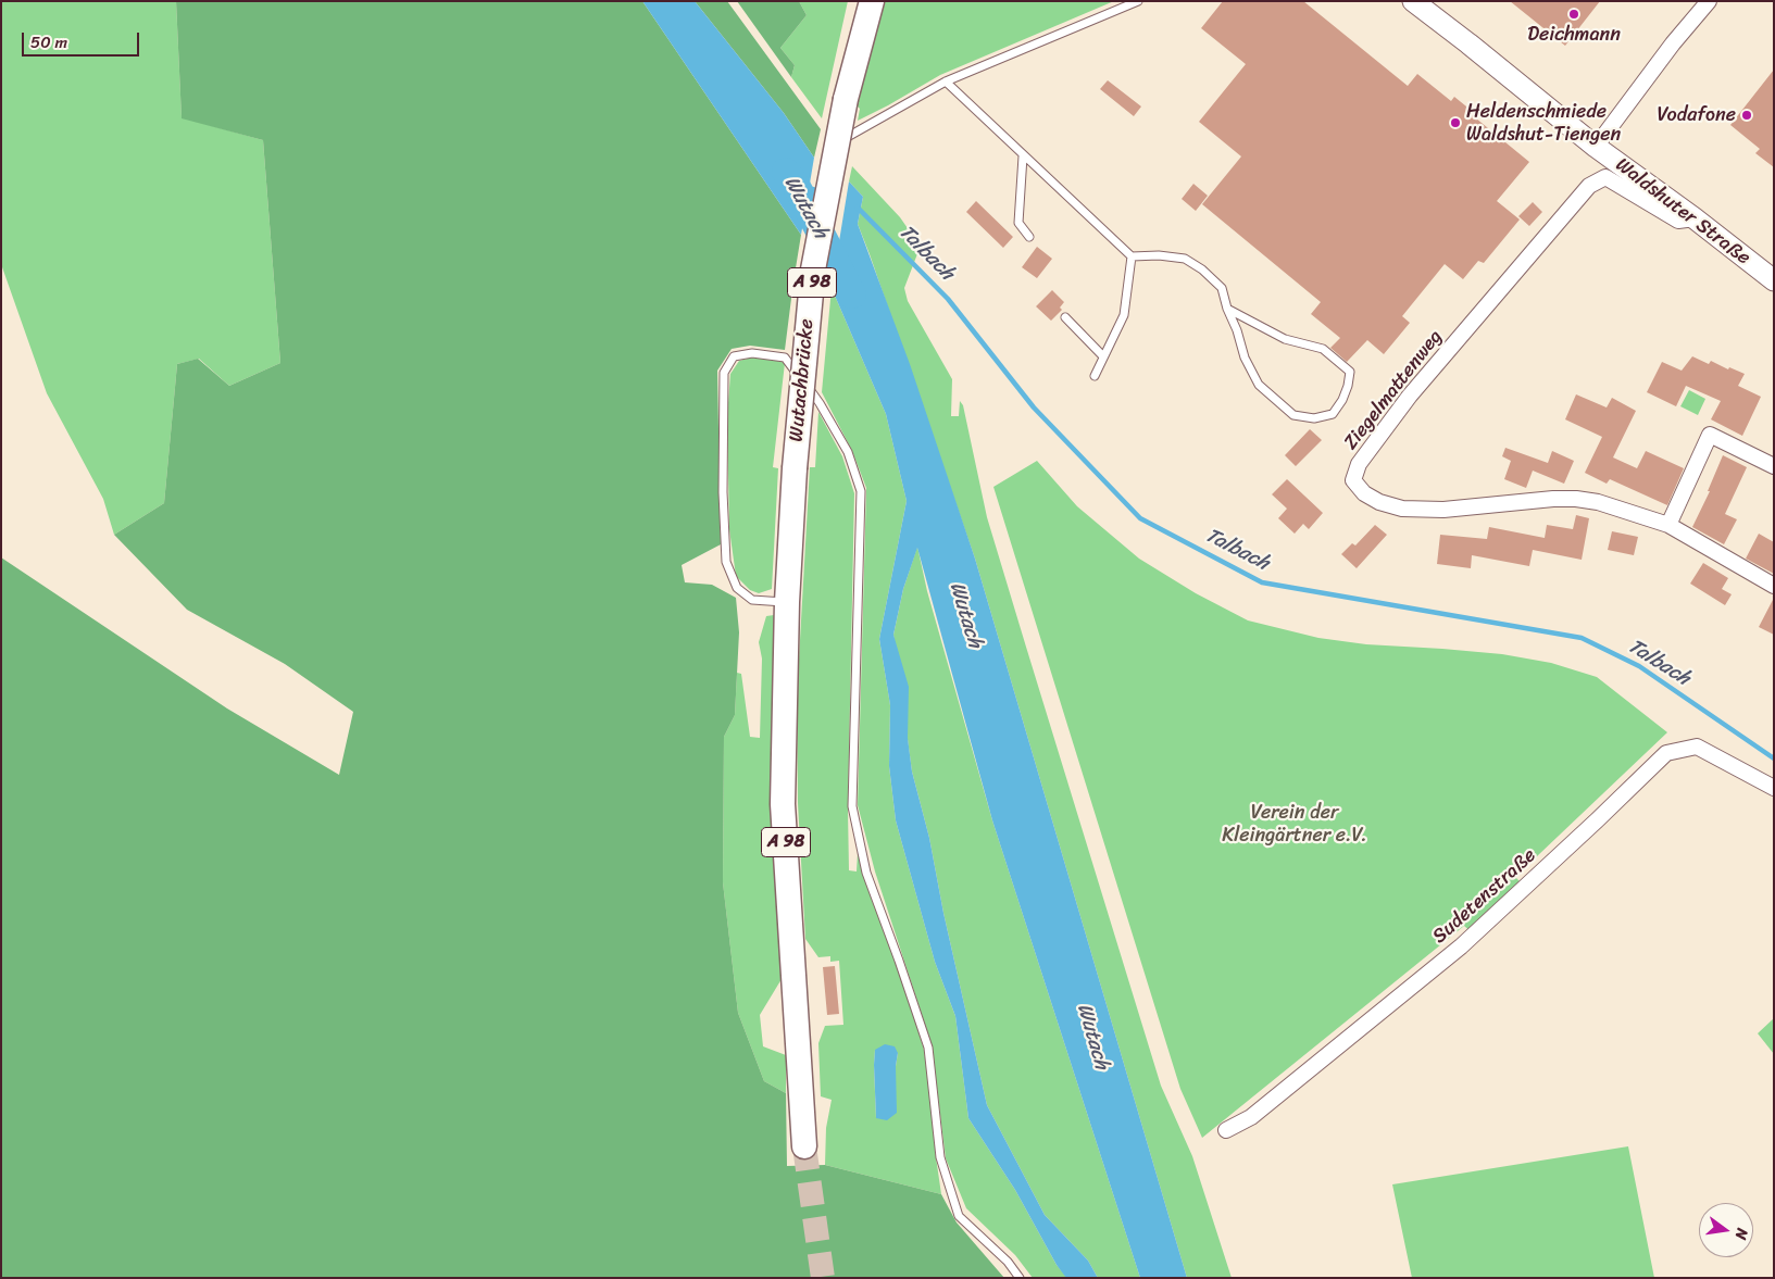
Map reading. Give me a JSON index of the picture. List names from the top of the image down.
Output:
{
  "streets": {
    "highway": ["A 98", "Wutachbrücke"],
    "main road": ["Waldshuter Straße"],
    "street": ["Ziegelmattenweg", "Sudetenstraße"]
  },
  "crossings": [
    ["Waldshuter Straße", "Ziegelmattenweg"],
    ["A 98", "Wutachbrücke"]
  ],
  "water": ["Wutach", "Talbach"],
  "parks": ["Verein der Kleingärtner e.V."],
  "places": ["Deichmann", "Vodafone", "Heldenschmiede Waldshut-Tiengen"],
  "scale_bar": "50 m",
  "north": "right"
}
